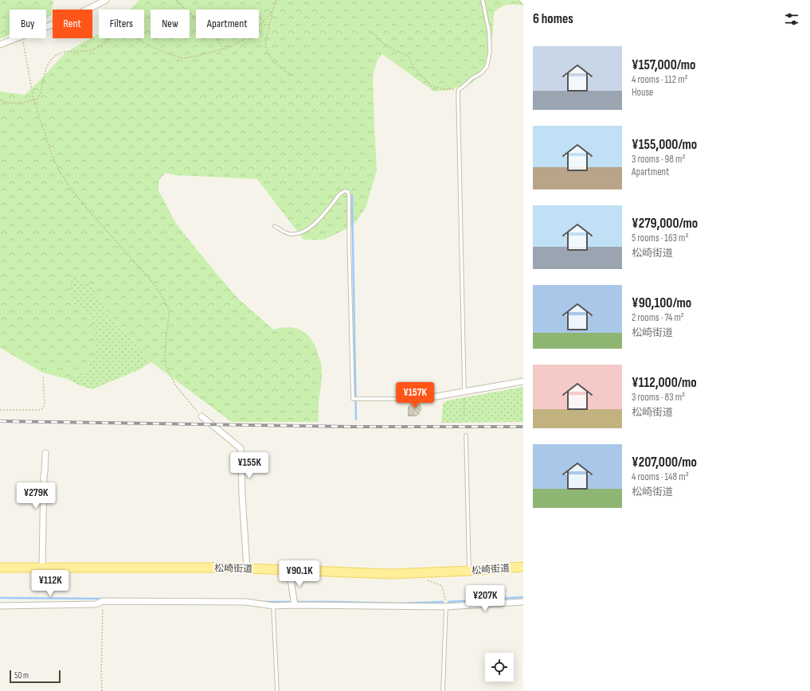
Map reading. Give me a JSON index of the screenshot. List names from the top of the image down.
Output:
{
  "streets": {
    "main road": ["松崎街道"]
  },
  "scale_bar": "50 m",
  "page": {
    "heading": "6 homes",
    "chip": [
      "Buy",
      "Rent",
      "Filters",
      "New",
      "Apartment"
    ],
    "list": [
      {
        "name": "¥157,000/mo",
        "note": "4 rooms · 112 m² · House"
      },
      {
        "name": "¥155,000/mo",
        "note": "3 rooms · 98 m² · Apartment"
      },
      {
        "name": "¥279,000/mo",
        "note": "5 rooms · 163 m² · 松崎街道"
      },
      {
        "name": "¥90,100/mo",
        "note": "2 rooms · 74 m² · 松崎街道"
      },
      {
        "name": "¥112,000/mo",
        "note": "3 rooms · 83 m² · 松崎街道"
      },
      {
        "name": "¥207,000/mo",
        "note": "4 rooms · 148 m² · 松崎街道"
      }
    ],
    "price": [
      "¥157K",
      "¥155K",
      "¥279K",
      "¥90.1K",
      "¥112K",
      "¥207K"
    ],
    "scale": "50 m"
  }
}
